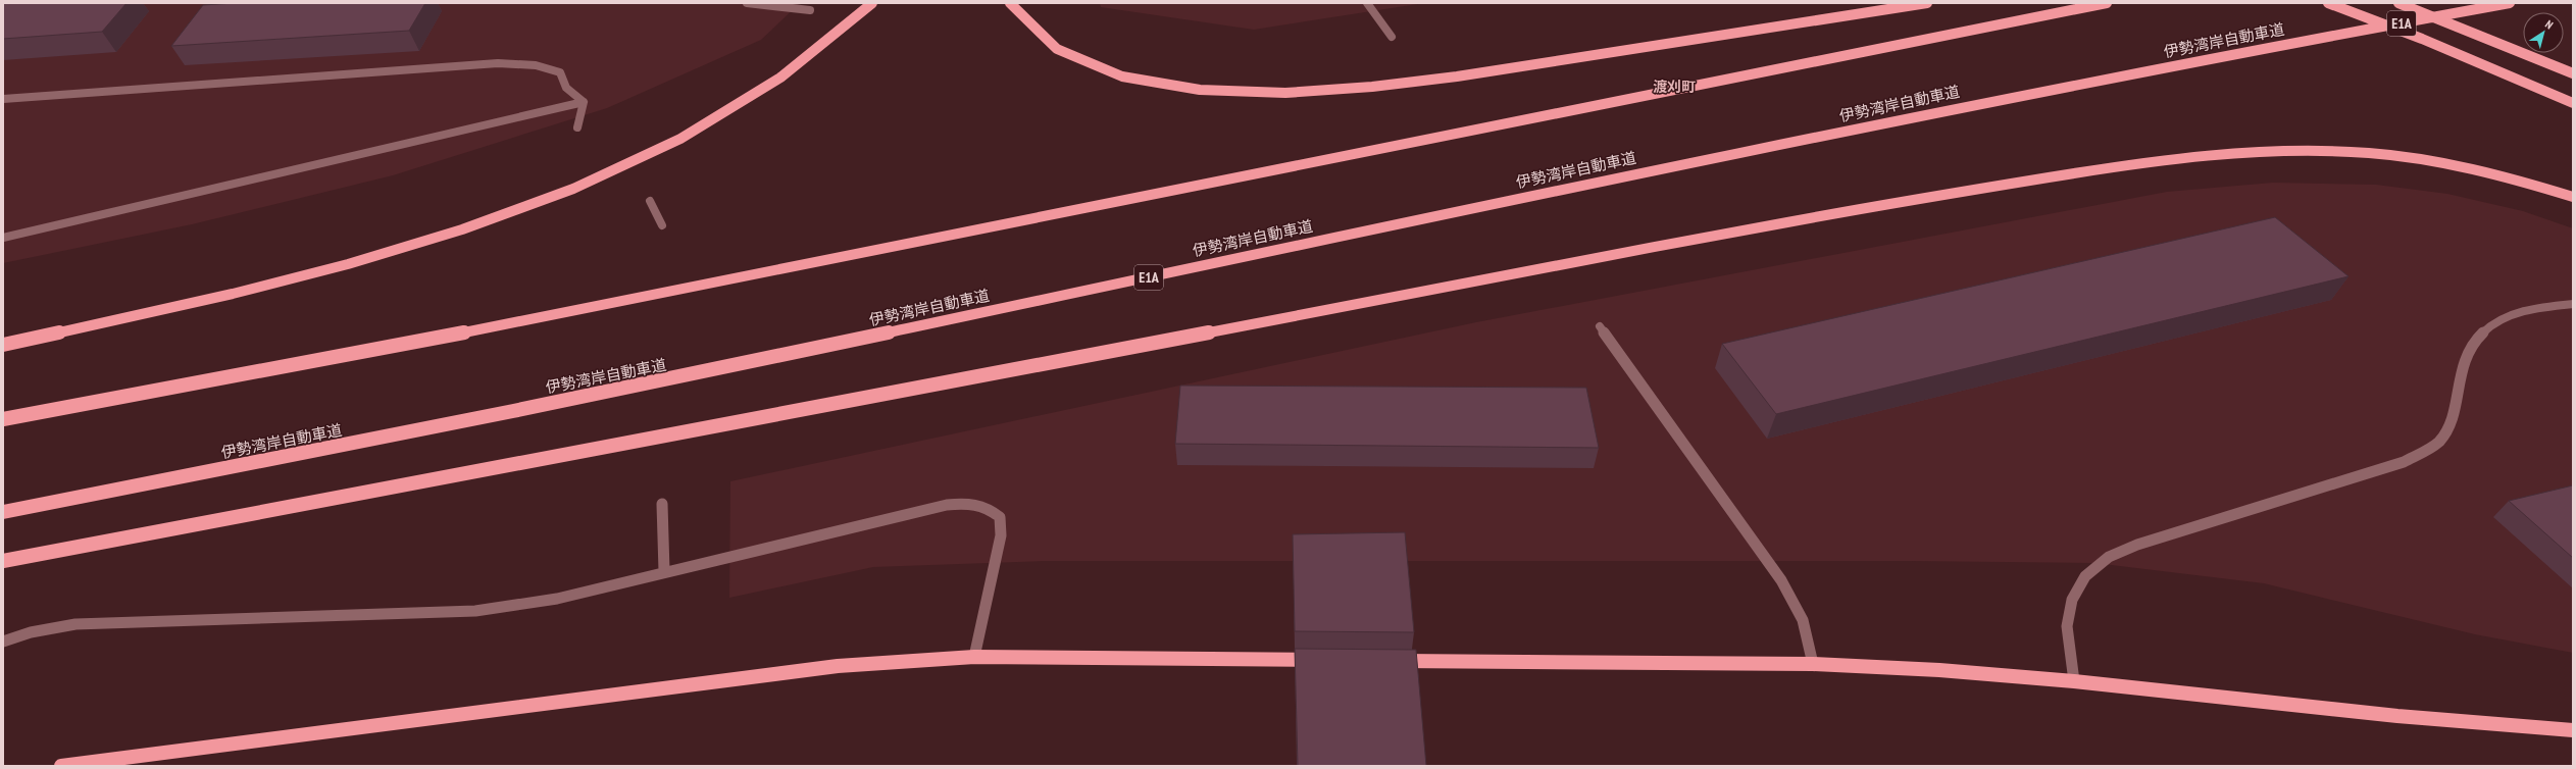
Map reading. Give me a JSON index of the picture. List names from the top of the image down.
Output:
{
  "streets": {
    "highway": ["E1A", "伊勢湾岸自動車道"]
  },
  "districts": ["渡刈町"],
  "north": "top right"
}
